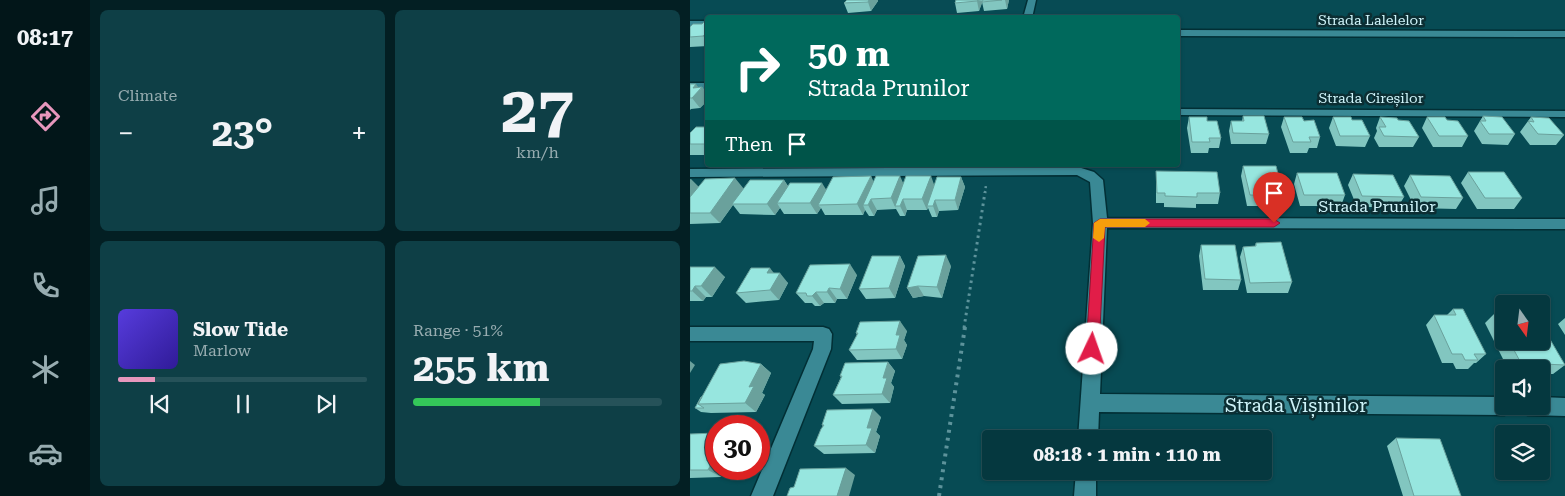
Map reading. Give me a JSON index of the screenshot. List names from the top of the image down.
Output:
{
  "streets": {
    "street": [
      "Strada Lalelelor",
      "Strada Cireșilor",
      "Strada Prunilor",
      "Strada Vișinilor"
    ]
  },
  "north": "bottom",
  "page": {
    "tabs": "08:17",
    "tile": [
      "Climate",
      ["27", "km/h"],
      ["Range · 51%", "255 km"]
    ],
    "turn": ["50 m", "Strada Prunilor"],
    "heat": ["−", "23°", "+"],
    "then": "Then",
    "song": ["Slow Tide", "Marlow"],
    "limit": "30",
    "trip": "08:18 · 1 min · 110 m"
  }
}
